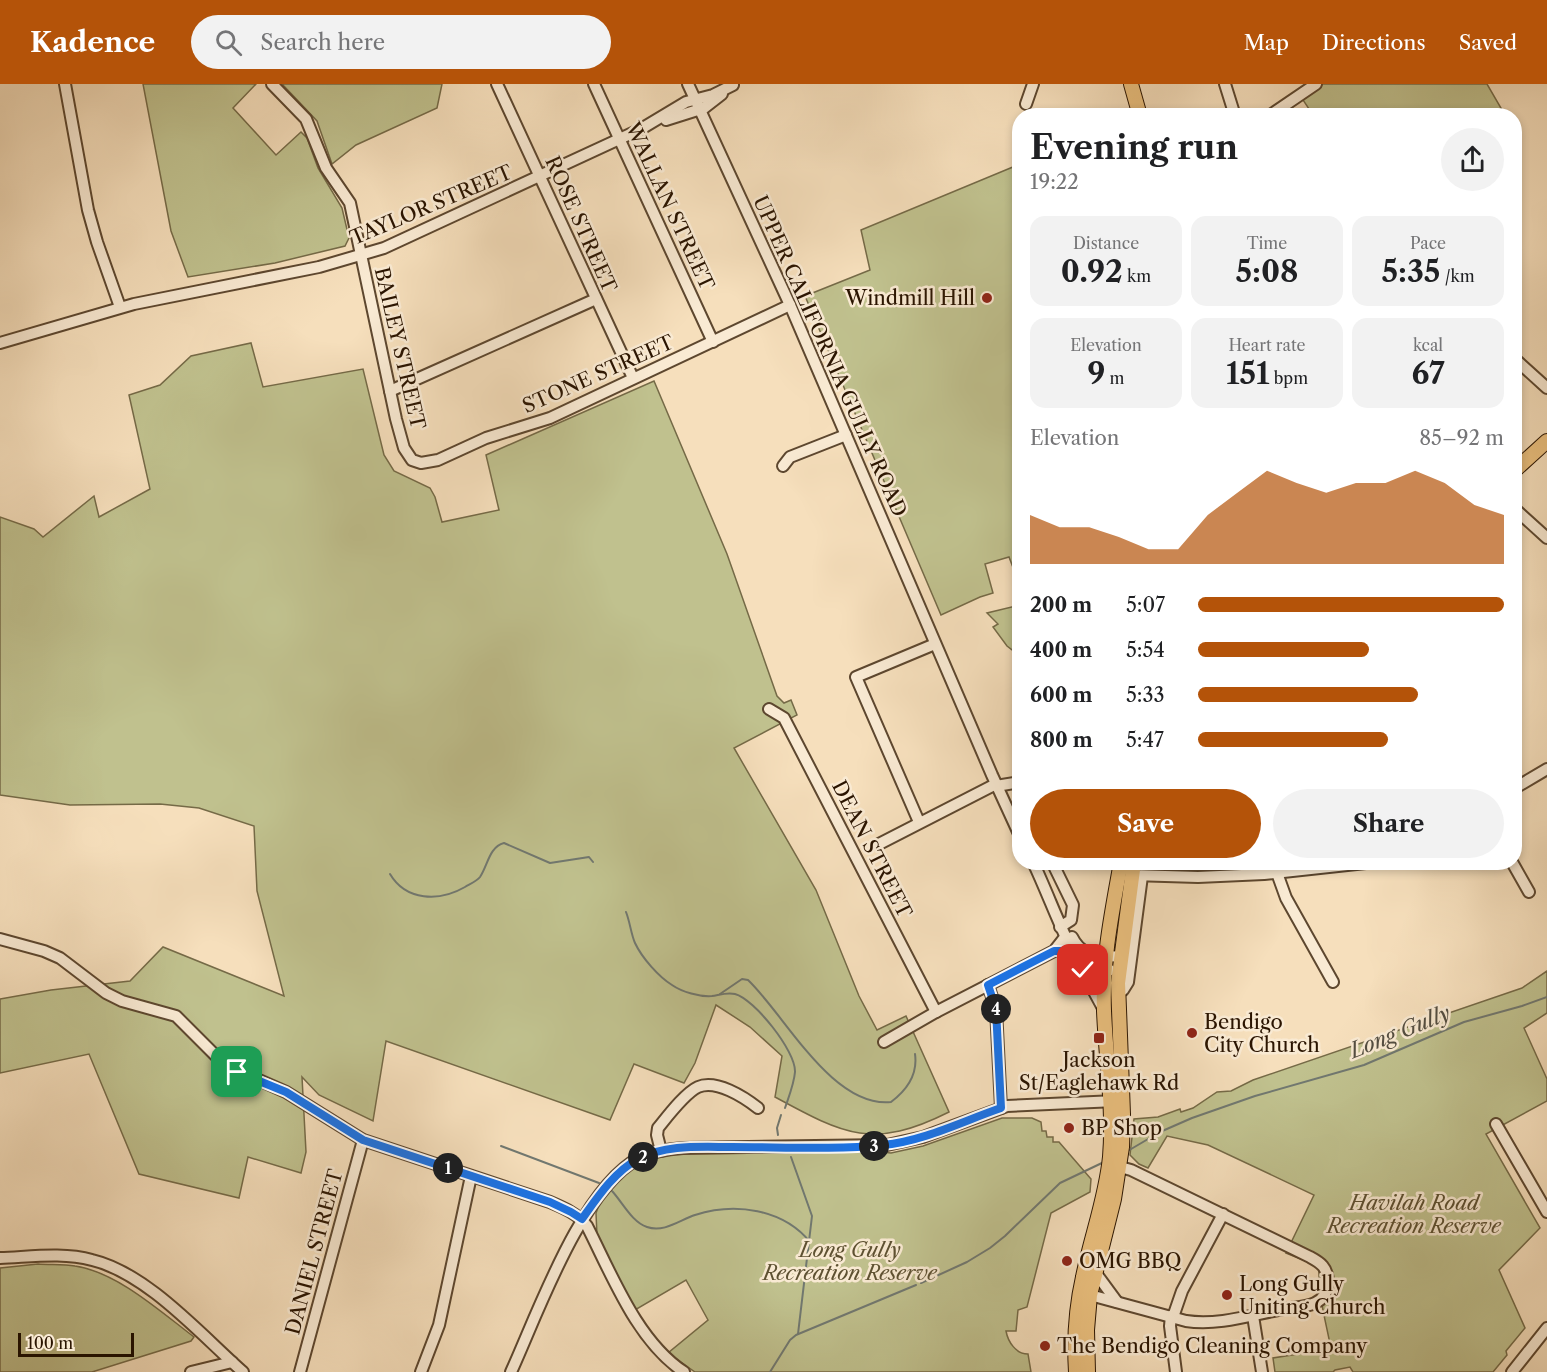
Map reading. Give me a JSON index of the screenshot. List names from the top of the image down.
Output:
{
  "streets": {
    "street": [
      "TAYLOR STREET",
      "WALLAN STREET",
      "ROSE STREET",
      "BAILEY STREET",
      "UPPER CALIFORNIA GULLY ROAD",
      "STONE STREET",
      "DEAN STREET",
      "DANIEL STREET"
    ]
  },
  "crossings": [
    ["TAYLOR STREET", "WALLAN STREET"],
    ["TAYLOR STREET", "ROSE STREET"],
    ["TAYLOR STREET", "BAILEY STREET"],
    ["TAYLOR STREET", "UPPER CALIFORNIA GULLY ROAD"],
    ["WALLAN STREET", "STONE STREET"],
    ["ROSE STREET", "STONE STREET"],
    ["BAILEY STREET", "STONE STREET"],
    ["UPPER CALIFORNIA GULLY ROAD", "STONE STREET"]
  ],
  "water": ["Long Gully"],
  "parks": ["Havilah Road Recreation Reserve", "Long Gully Recreation Reserve"],
  "places": {
    "other": [
      "Windmill Hill",
      "Bendigo City Church",
      "BP Shop",
      "OMG BBQ",
      "Long Gully Uniting Church",
      "The Bendigo Cleaning Company"
    ],
    "transit": ["Jackson St/Eaglehawk Rd"]
  },
  "scale_bar": "100 m",
  "page": {
    "header": "Kadence",
    "search": "Search here",
    "nav": ["Map", "Directions", "Saved"],
    "heading": ["Evening run", "19:22"],
    "stats": [
      ["Distance", "0.92 km"],
      ["Time", "5:08"],
      ["Pace", "5:35 /km"],
      ["Elevation", "9 m"],
      ["Heart rate", "151 bpm"],
      ["kcal", "67"]
    ],
    "chart": ["Elevation", "85–92 m"],
    "list": [
      {
        "name": "200 m",
        "note": "5:07"
      },
      {
        "name": "400 m",
        "note": "5:54"
      },
      {
        "name": "600 m",
        "note": "5:33"
      },
      {
        "name": "800 m",
        "note": "5:47"
      }
    ],
    "buttons": ["Save", "Share"],
    "pins": [
      "4",
      "3",
      "2",
      "1"
    ],
    "scale": "100 m"
  }
}
